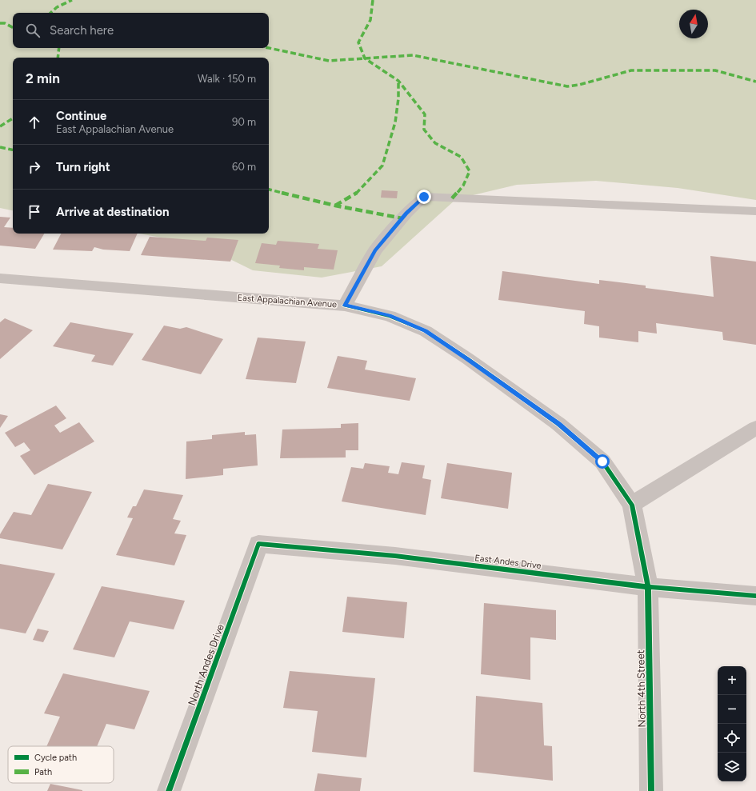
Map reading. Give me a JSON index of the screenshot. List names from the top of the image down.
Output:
{
  "streets": {
    "street": [
      "East Appalachian Avenue",
      "East Andes Drive",
      "North Andes Drive",
      "North 4th Street"
    ]
  },
  "crossings": [
    ["East Appalachian Avenue", "East Andes Drive"],
    ["East Appalachian Avenue", "North 4th Street"],
    ["East Andes Drive", "North Andes Drive"],
    ["East Andes Drive", "North 4th Street"]
  ],
  "legend": ["Cycle path", "Path"],
  "north": "top",
  "page": {
    "search": "Search here",
    "heading": ["2 min", "Walk · 150 m"],
    "list": [
      ["Continue", "East Appalachian Avenue", "90 m"],
      ["Turn right", "60 m"],
      "Arrive at destination"
    ],
    "map_buttons": ["+", "−"]
  }
}
